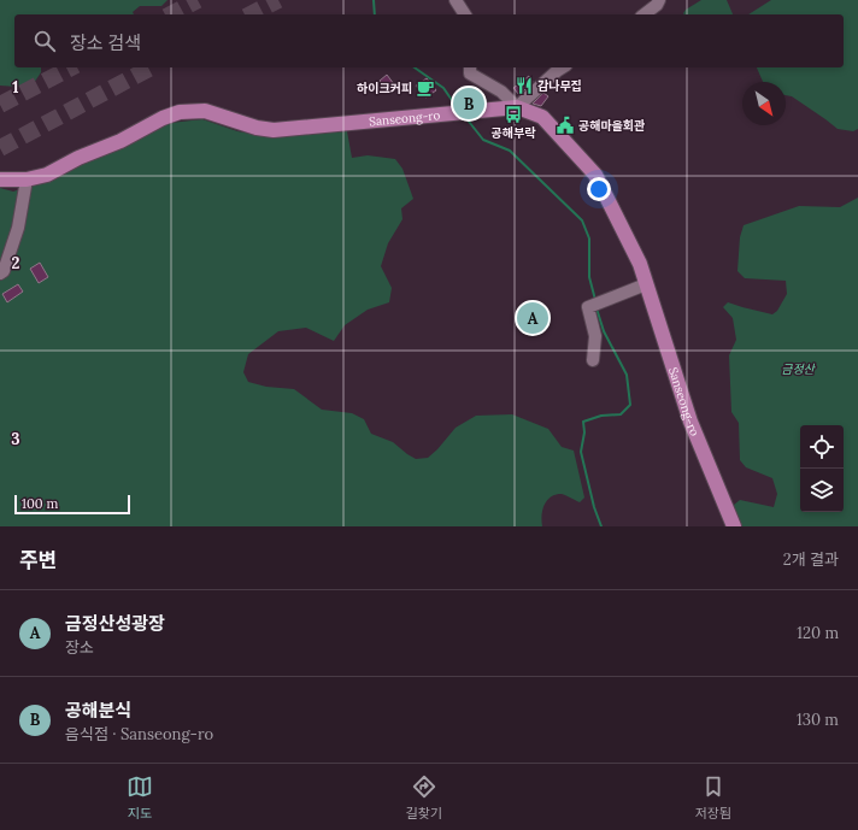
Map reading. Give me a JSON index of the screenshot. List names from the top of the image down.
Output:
{
  "streets": {
    "main road": ["Sanseong-ro"]
  },
  "parks": ["금정산"],
  "places": {
    "restaurant": ["감나무집"],
    "cafe": ["하이크커피"],
    "bus stop": ["공해부락"],
    "public building": ["공해마을회관"]
  },
  "scale_bar": "100 m",
  "north": "bottom right",
  "page": {
    "search": "장소 검색",
    "pins": ["B", "A"],
    "scale": "100 m",
    "heading": ["주변", "2개 결과"],
    "list": [
      {
        "mark": "A",
        "name": "금정산성광장",
        "note": "장소",
        "value": "120 m"
      },
      {
        "mark": "B",
        "name": "공해분식",
        "note": "음식점 · Sanseong-ro",
        "value": "130 m"
      }
    ],
    "nav": ["지도", "길찾기", "저장됨"]
  },
  "grid": {
    "rows": ["1", "2", "3"]
  }
}
